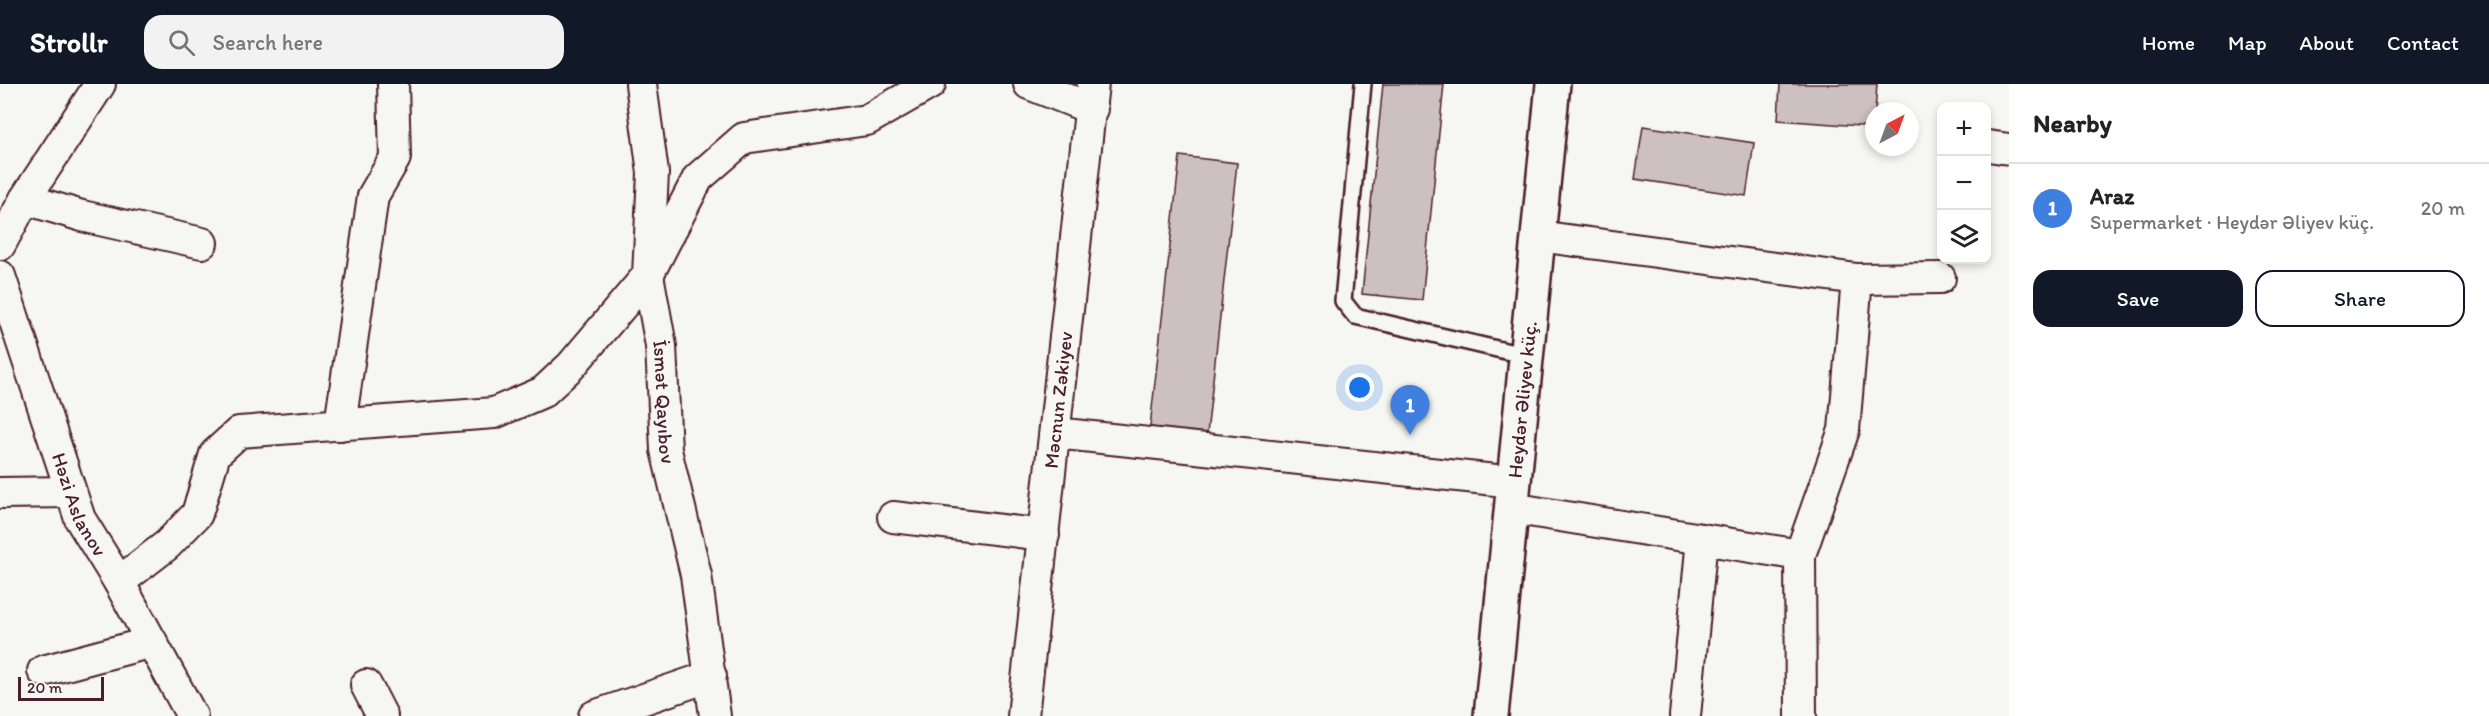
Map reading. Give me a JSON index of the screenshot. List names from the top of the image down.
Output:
{
  "streets": {
    "main road": ["Heydər Əliyev küç."],
    "street": ["Məcnun Zəkiyev", "İsmət Qayıbov", "Həzi Aslanov"]
  },
  "scale_bar": "20 m",
  "north": "top right",
  "page": {
    "header": "Strollr",
    "search": "Search here",
    "nav": [
      "Home",
      "Map",
      "About",
      "Contact"
    ],
    "heading": "Nearby",
    "map_buttons": ["+", "−"],
    "list": [
      {
        "mark": "1",
        "name": "Araz",
        "note": "Supermarket · Heydər Əliyev küç.",
        "value": "20 m"
      }
    ],
    "buttons": ["Save", "Share"],
    "pins": "1",
    "scale": "20 m"
  }
}
